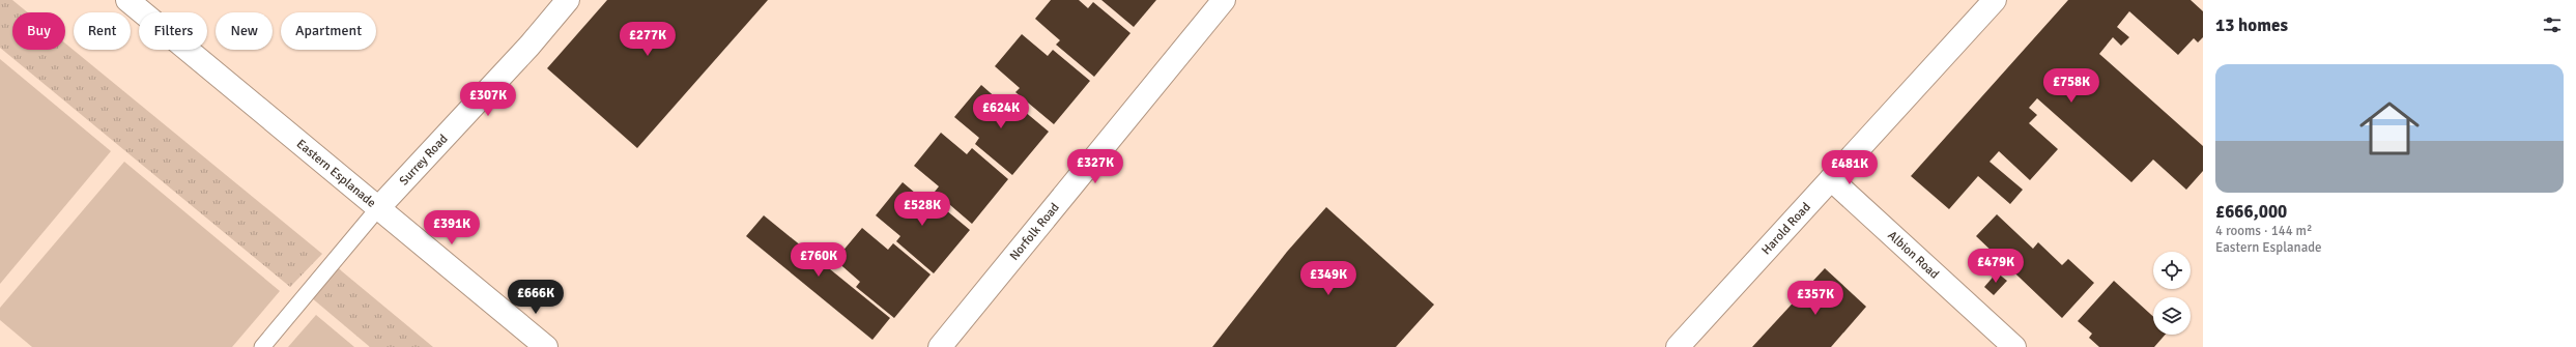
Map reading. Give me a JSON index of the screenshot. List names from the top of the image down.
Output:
{
  "streets": {
    "street": [
      "Surrey Road",
      "Eastern Esplanade",
      "Harold Road",
      "Norfolk Road",
      "Albion Road"
    ]
  },
  "crossings": [
    ["Surrey Road", "Eastern Esplanade"],
    ["Harold Road", "Albion Road"]
  ],
  "page": {
    "heading": "13 homes",
    "chip": [
      "Buy",
      "Rent",
      "Filters",
      "New",
      "Apartment"
    ],
    "price": [
      "£277K",
      "£758K",
      "£307K",
      "£624K",
      "£327K",
      "£481K",
      "£528K",
      "£391K",
      "£760K",
      "£479K",
      "£349K",
      "£666K",
      "£357K"
    ],
    "list": [
      {
        "name": "£666,000",
        "note": "4 rooms · 144 m² · Eastern Esplanade"
      }
    ]
  }
}
